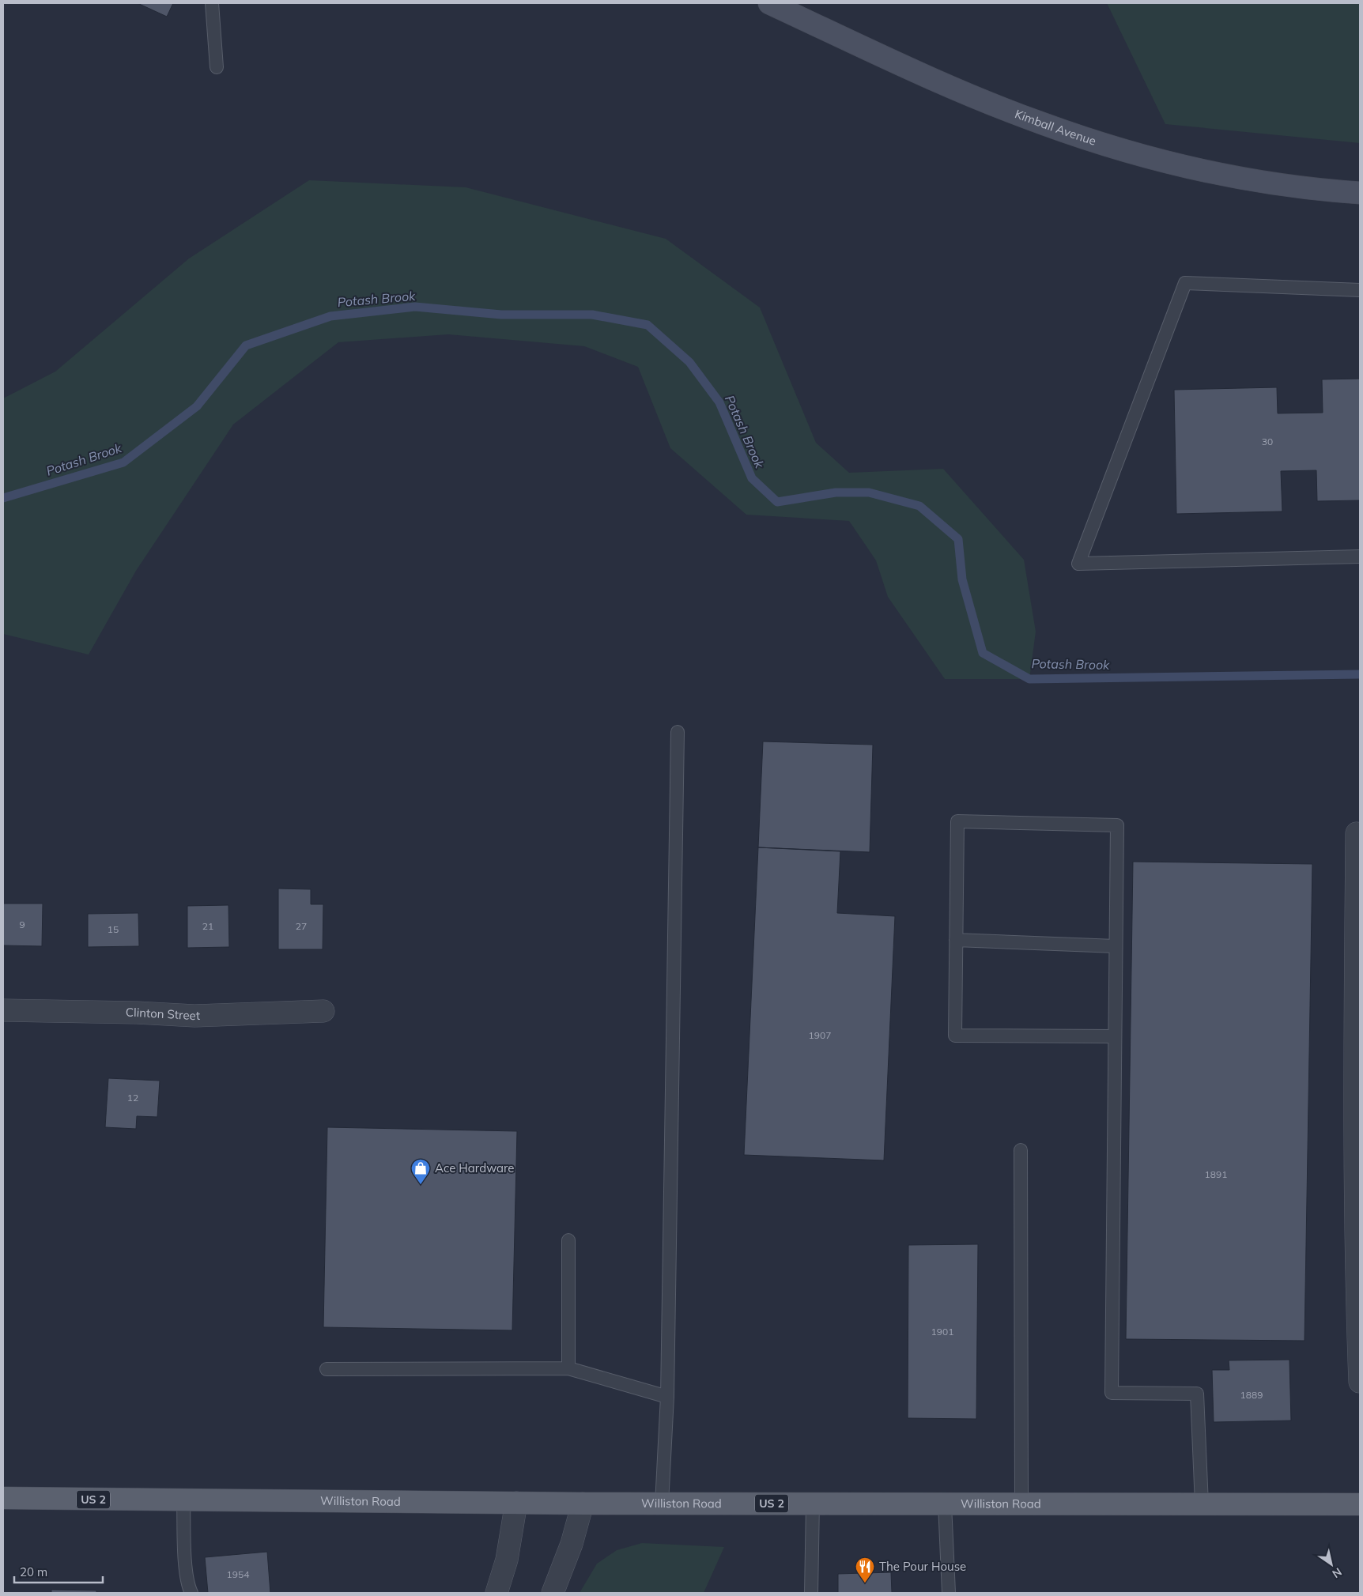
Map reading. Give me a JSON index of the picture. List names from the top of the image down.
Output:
{
  "streets": {
    "main road": ["Kimball Avenue", "US 2", "Williston Road"],
    "street": ["Clinton Street"]
  },
  "water": ["Potash Brook"],
  "places": {
    "shop": ["Ace Hardware"],
    "restaurant": ["The Pour House"]
  },
  "house_numbers": [
    "30",
    "9",
    "21",
    "27",
    "15",
    "1907",
    "12",
    "1891",
    "1901",
    "1889",
    "1954"
  ],
  "scale_bar": "20 m",
  "north": "bottom right"
}
